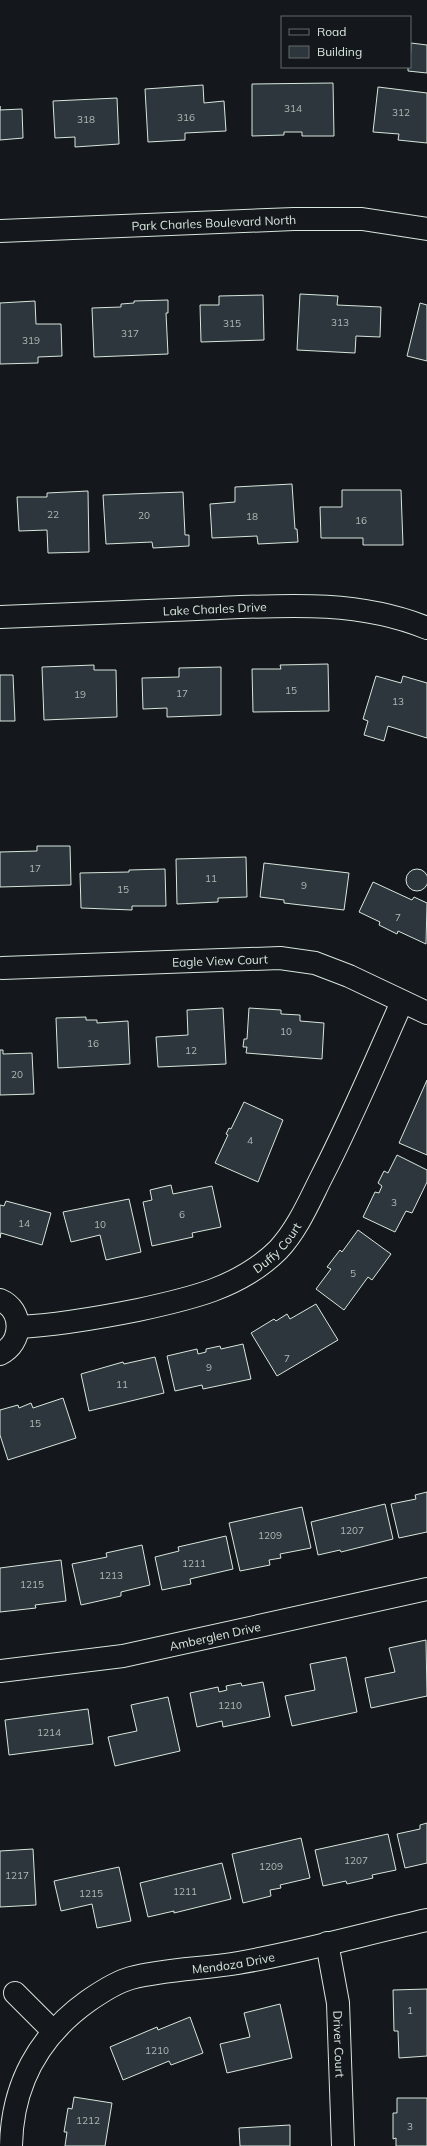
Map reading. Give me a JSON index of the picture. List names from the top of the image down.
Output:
{
  "streets": {
    "street": [
      "Park Charles Boulevard North",
      "Lake Charles Drive",
      "Eagle View Court",
      "Duffy Court",
      "Amberglen Drive",
      "Mendoza Drive",
      "Driver Court"
    ]
  },
  "crossings": [
    ["Eagle View Court", "Duffy Court"],
    ["Mendoza Drive", "Driver Court"]
  ],
  "house_numbers": [
    "314",
    "312",
    "316",
    "318",
    "313",
    "315",
    "317",
    "319",
    "22",
    "20",
    "18",
    "16",
    "15",
    "17",
    "19",
    "13",
    "17",
    "11",
    "9",
    "15",
    "7",
    "10",
    "16",
    "12",
    "20",
    "4",
    "3",
    "6",
    "14",
    "10",
    "5",
    "7",
    "9",
    "11",
    "15",
    "1207",
    "1209",
    "1211",
    "1213",
    "1215",
    "1210",
    "1214",
    "1207",
    "1209",
    "1217",
    "1211",
    "1215",
    "1",
    "1210",
    "1212",
    "3"
  ],
  "legend": ["Road", "Building"]
}
